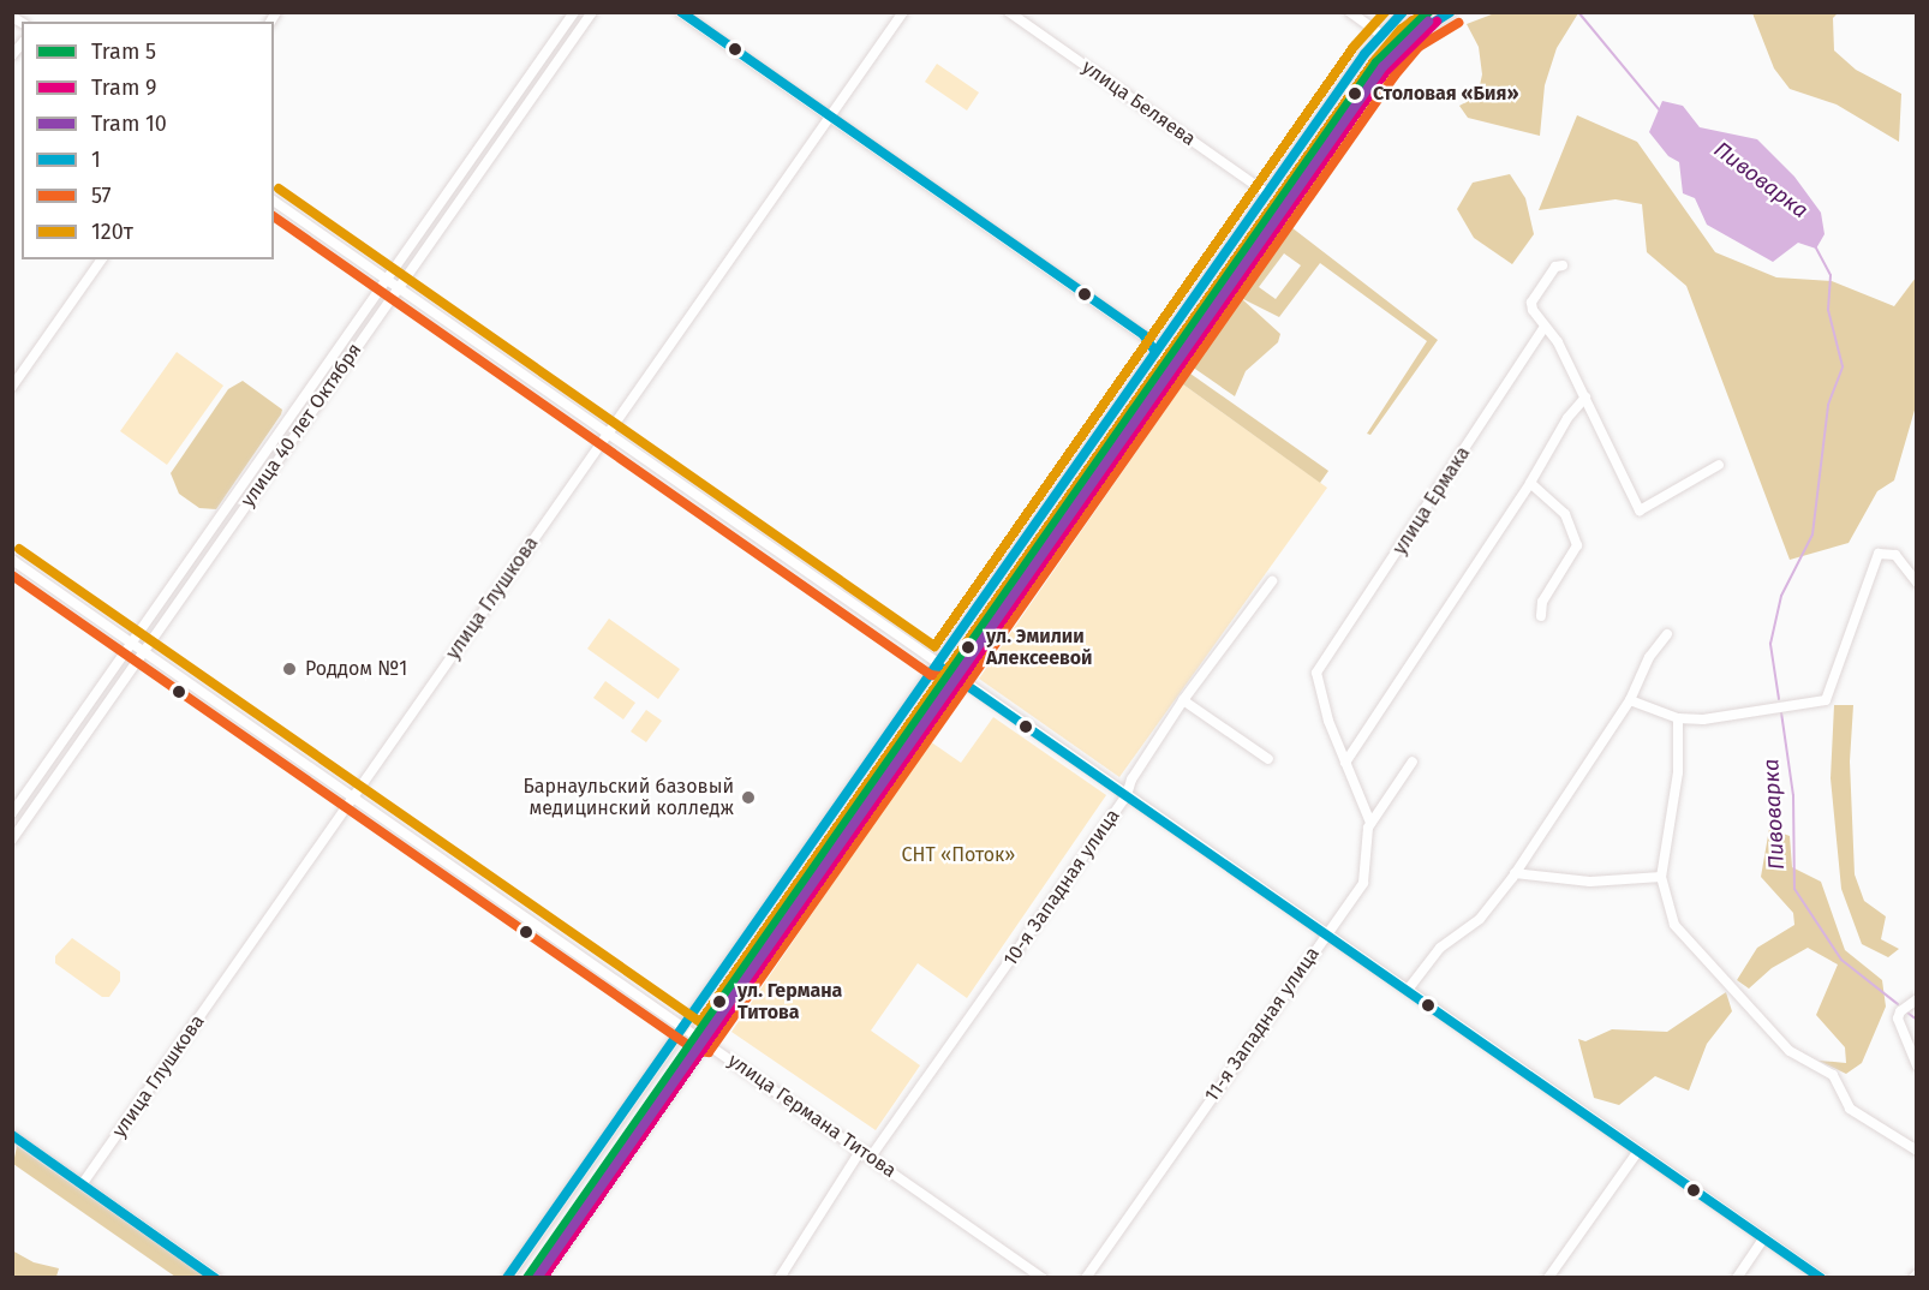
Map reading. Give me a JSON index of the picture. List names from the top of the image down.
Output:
{
  "streets": {
    "street": [
      "улица Беляева",
      "улица 40 лет Октября",
      "улица Ермака",
      "улица Глушкова",
      "10-я Западная улица",
      "11-я Западная улица",
      "улица Германа Титова"
    ]
  },
  "crossings": [
    ["улица 40 лет Октября", "улица Германа Титова"],
    ["улица Глушкова", "улица Германа Титова"],
    ["10-я Западная улица", "улица Германа Титова"]
  ],
  "water": ["Пивоварка"],
  "parks": ["СНТ «Поток»"],
  "places": [
    "Столовая «Бия»",
    "ул. Эмилии Алексеевой",
    "Роддом №1",
    "Барнаульский базовый медицинский колледж",
    "ул. Германа Титова"
  ],
  "lines": [
    "tram line 5",
    "transit line 1",
    "transit line 120т",
    "transit line 57",
    "tram line 9",
    "tram line 10"
  ],
  "legend": [
    "Tram 5",
    "Tram 9",
    "Tram 10",
    "1",
    "57",
    "120т"
  ]
}
